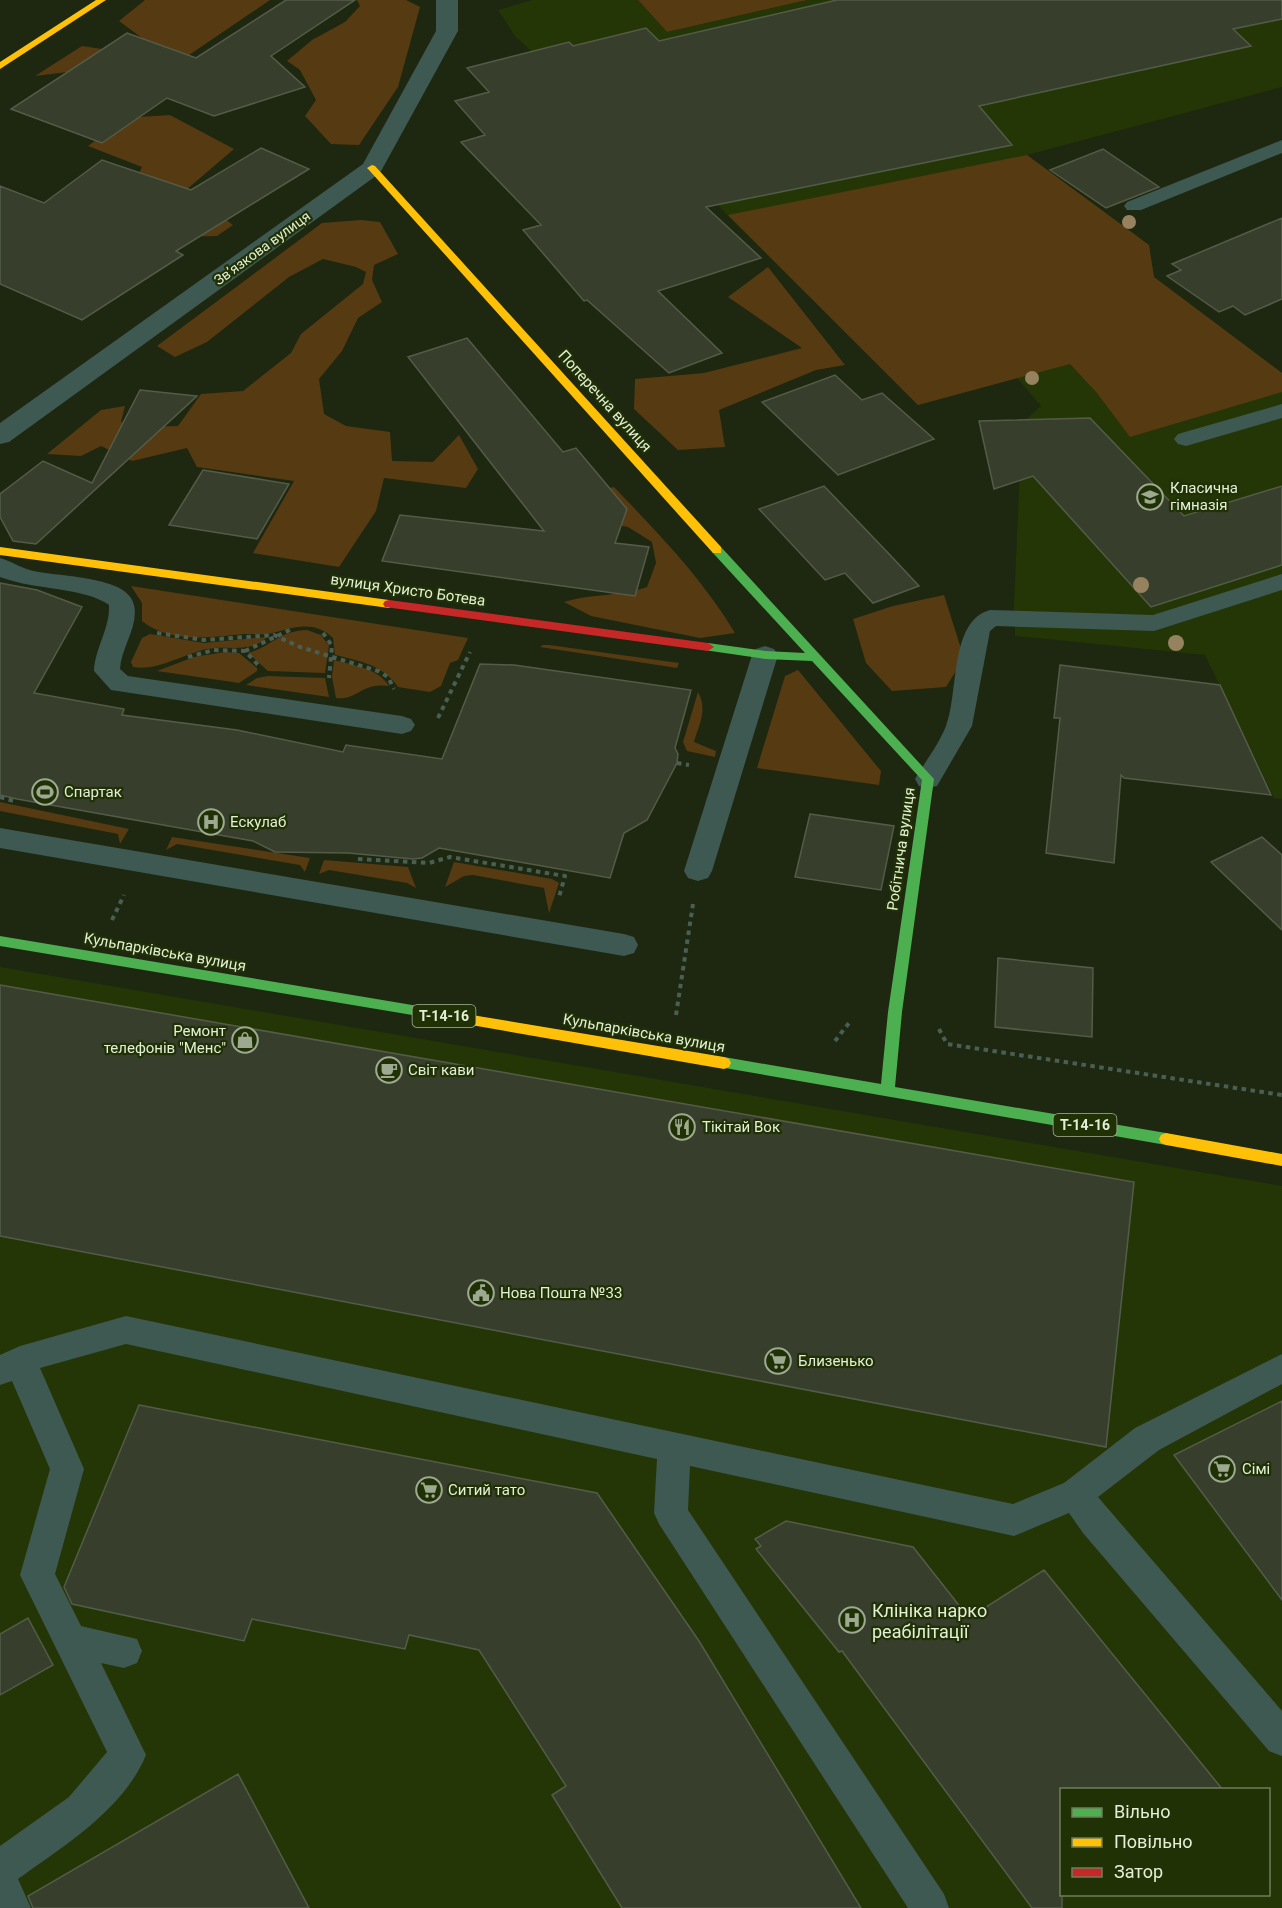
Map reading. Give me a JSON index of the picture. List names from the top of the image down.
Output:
{
  "streets": {
    "street": [
      "Звʼязкова вулиця",
      "Поперечна вулиця",
      "вулиця Христо Ботева",
      "Робітнича вулиця",
      "Кульпарківська вулиця",
      "Т-14-16"
    ]
  },
  "crossings": [
    ["Звʼязкова вулиця", "Поперечна вулиця"],
    ["Поперечна вулиця", "вулиця Христо Ботева"],
    ["Поперечна вулиця", "Робітнича вулиця"],
    ["вулиця Христо Ботева", "Робітнича вулиця"],
    ["Робітнича вулиця", "Кульпарківська вулиця"]
  ],
  "places": {
    "school or university": ["Класична гімназія"],
    "sports": ["Спартак"],
    "hospital": ["Ескулаб", "Клініка нарко реабілітації"],
    "shop": ["Ремонт телефонів \"Менс\""],
    "cafe": ["Світ кави"],
    "restaurant": ["Тікітай Вок"],
    "public building": ["Нова Пошта №33"],
    "supermarket": ["Близенько", "Сімі", "Ситий тато"]
  },
  "legend": ["Вільно", "Повільно", "Затор"]
}
